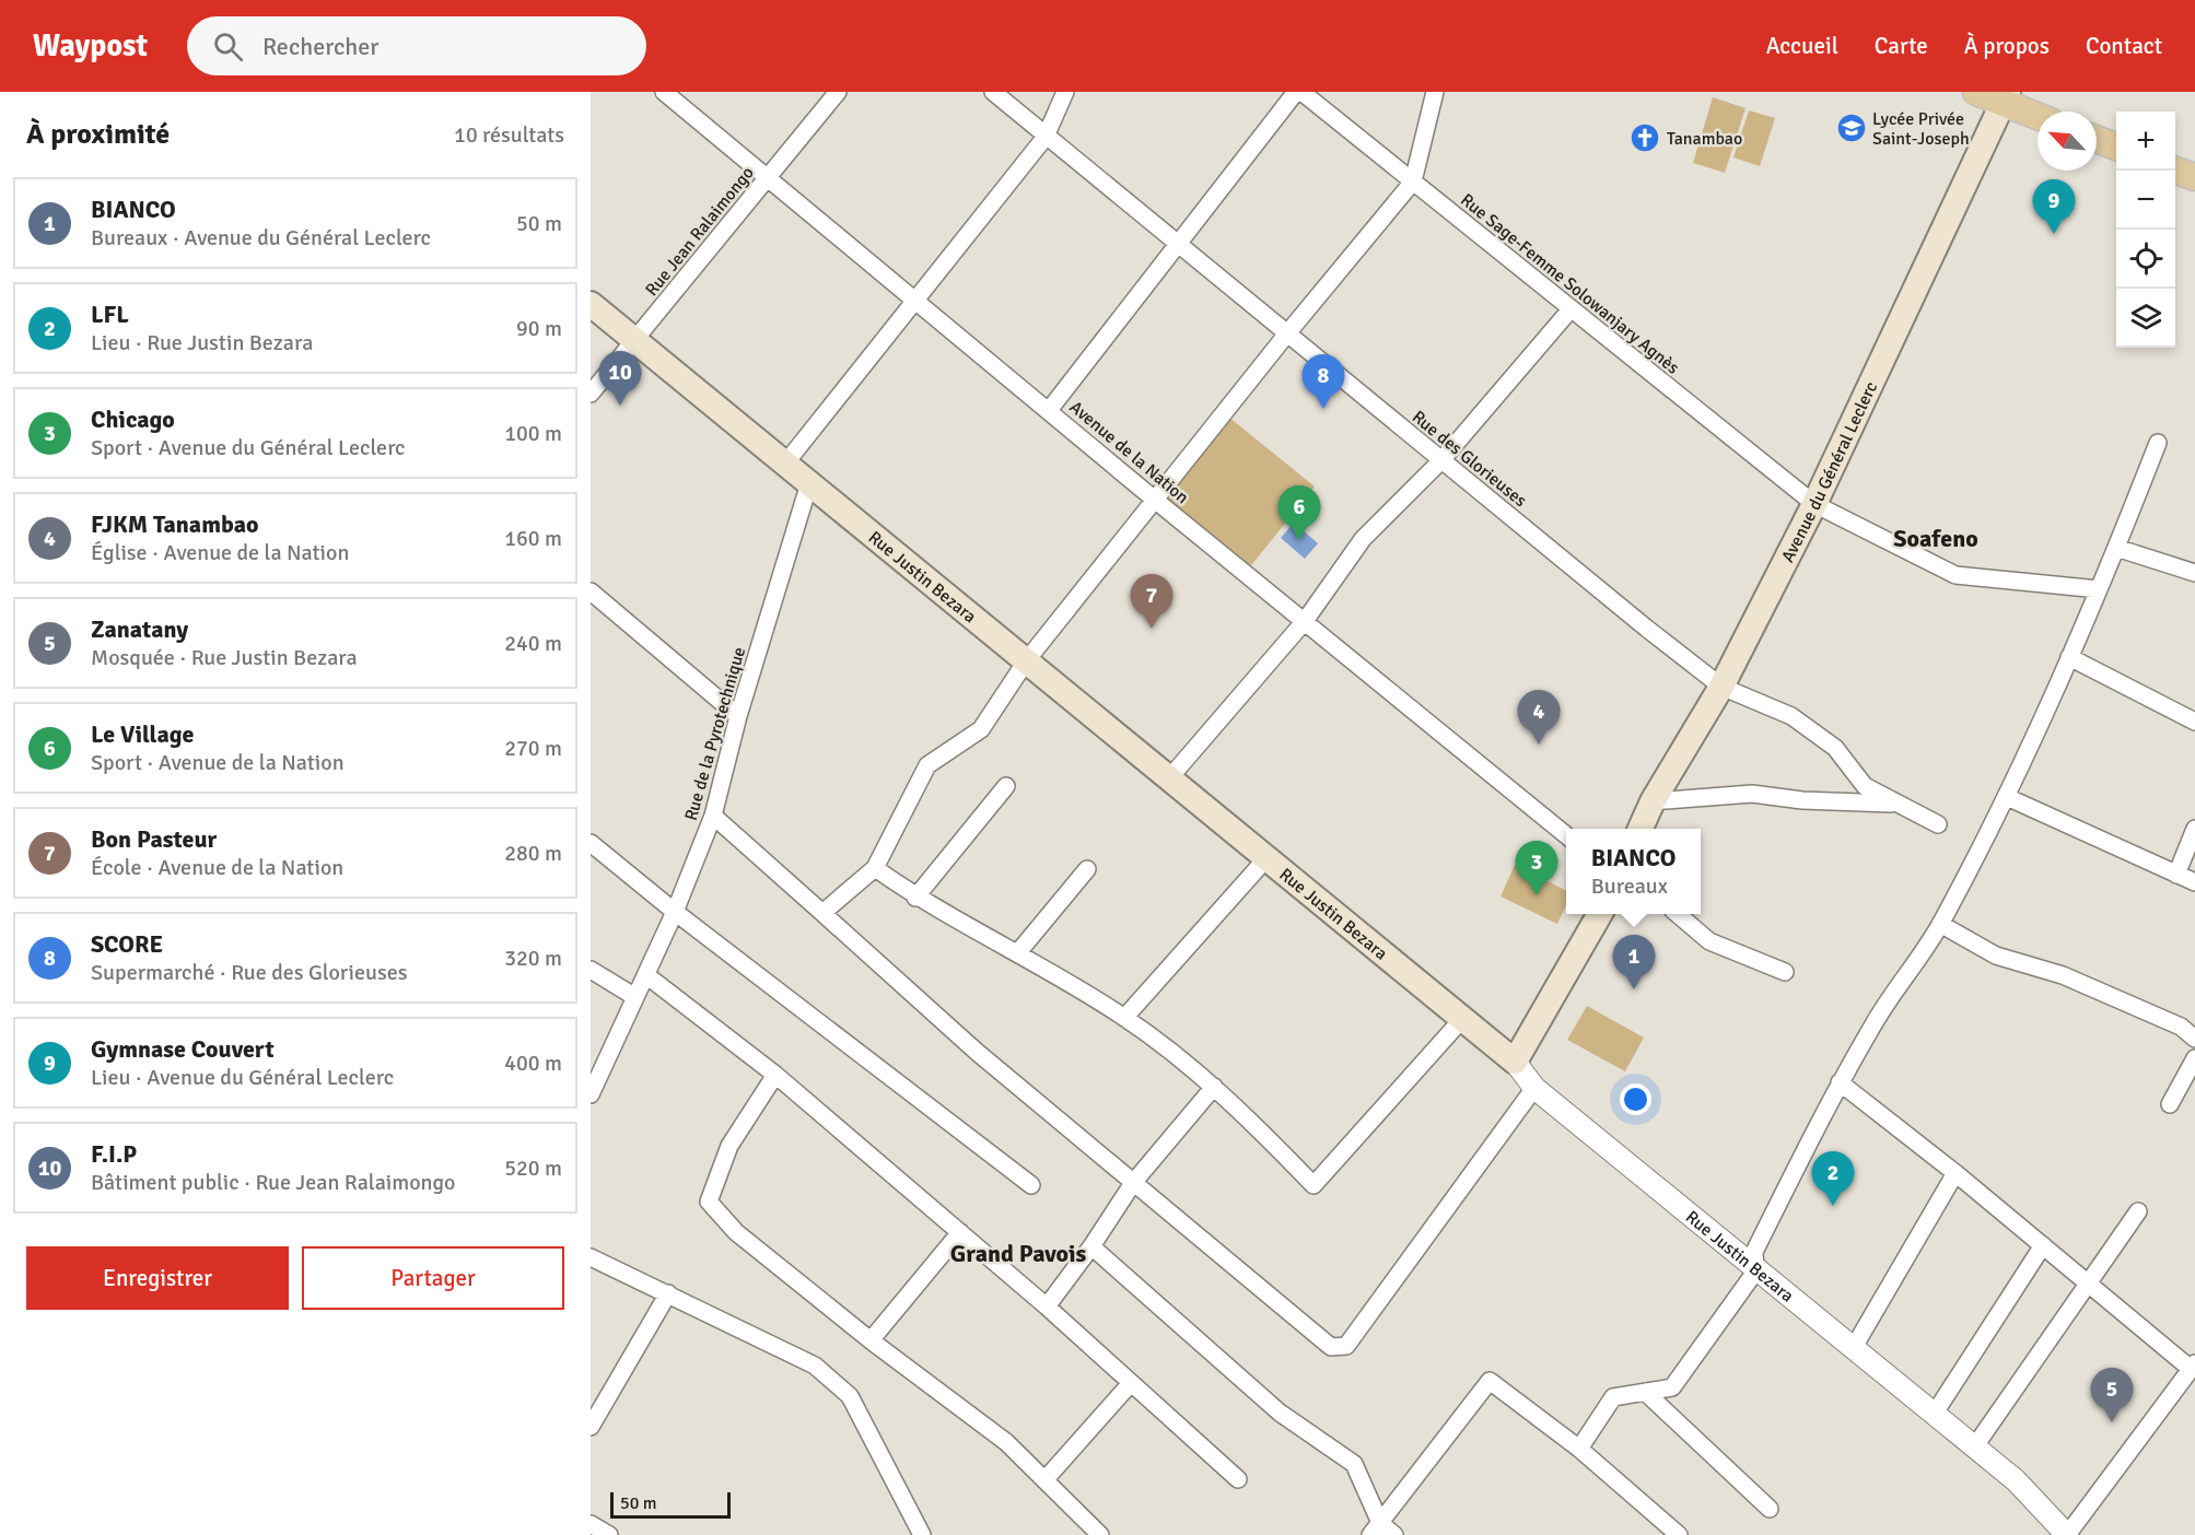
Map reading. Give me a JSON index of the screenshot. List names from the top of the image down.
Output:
{
  "streets": {
    "main road": ["Avenue du Général Leclerc", "Rue Justin Bezara"],
    "street": [
      "Rue Jean Ralaimongo",
      "Rue Sage-Femme Solowanjary Agnès",
      "Avenue de la Nation",
      "Rue des Glorieuses",
      "Rue de la Pyrotechnique"
    ]
  },
  "crossings": [
    ["Rue Jean Ralaimongo", "Avenue de la Nation"],
    ["Rue Jean Ralaimongo", "Rue Justin Bezara"],
    ["Rue Sage-Femme Solowanjary Agnès", "Avenue du Général Leclerc"],
    ["Rue des Glorieuses", "Avenue du Général Leclerc"],
    ["Rue Justin Bezara", "Rue de la Pyrotechnique"]
  ],
  "districts": ["Soafeno", "Grand Pavois"],
  "places": {
    "school or university": ["Lycée Privée Saint-Joseph"],
    "church": ["Tanambao"]
  },
  "scale_bar": "50 m",
  "north": "top left",
  "page": {
    "header": "Waypost",
    "search": "Rechercher",
    "nav": [
      "Accueil",
      "Carte",
      "À propos",
      "Contact"
    ],
    "heading": ["À proximité", "10 résultats"],
    "map_buttons": ["+", "−"],
    "list": [
      {
        "mark": "1",
        "name": "BIANCO",
        "note": "Bureaux · Avenue du Général Leclerc",
        "value": "50 m"
      },
      {
        "mark": "2",
        "name": "LFL",
        "note": "Lieu · Rue Justin Bezara",
        "value": "90 m"
      },
      {
        "mark": "3",
        "name": "Chicago",
        "note": "Sport · Avenue du Général Leclerc",
        "value": "100 m"
      },
      {
        "mark": "4",
        "name": "FJKM Tanambao",
        "note": "Église · Avenue de la Nation",
        "value": "160 m"
      },
      {
        "mark": "5",
        "name": "Zanatany",
        "note": "Mosquée · Rue Justin Bezara",
        "value": "240 m"
      },
      {
        "mark": "6",
        "name": "Le Village",
        "note": "Sport · Avenue de la Nation",
        "value": "270 m"
      },
      {
        "mark": "7",
        "name": "Bon Pasteur",
        "note": "École · Avenue de la Nation",
        "value": "280 m"
      },
      {
        "mark": "8",
        "name": "SCORE",
        "note": "Supermarché · Rue des Glorieuses",
        "value": "320 m"
      },
      {
        "mark": "9",
        "name": "Gymnase Couvert",
        "note": "Lieu · Avenue du Général Leclerc",
        "value": "400 m"
      },
      {
        "mark": "10",
        "name": "F.I.P",
        "note": "Bâtiment public · Rue Jean Ralaimongo",
        "value": "520 m"
      }
    ],
    "pins": [
      "9",
      "10",
      "8",
      "6",
      "7",
      "4",
      "3",
      "1",
      "2",
      "5"
    ],
    "popup": ["BIANCO", "Bureaux"],
    "buttons": ["Enregistrer", "Partager"],
    "scale": "50 m"
  }
}
